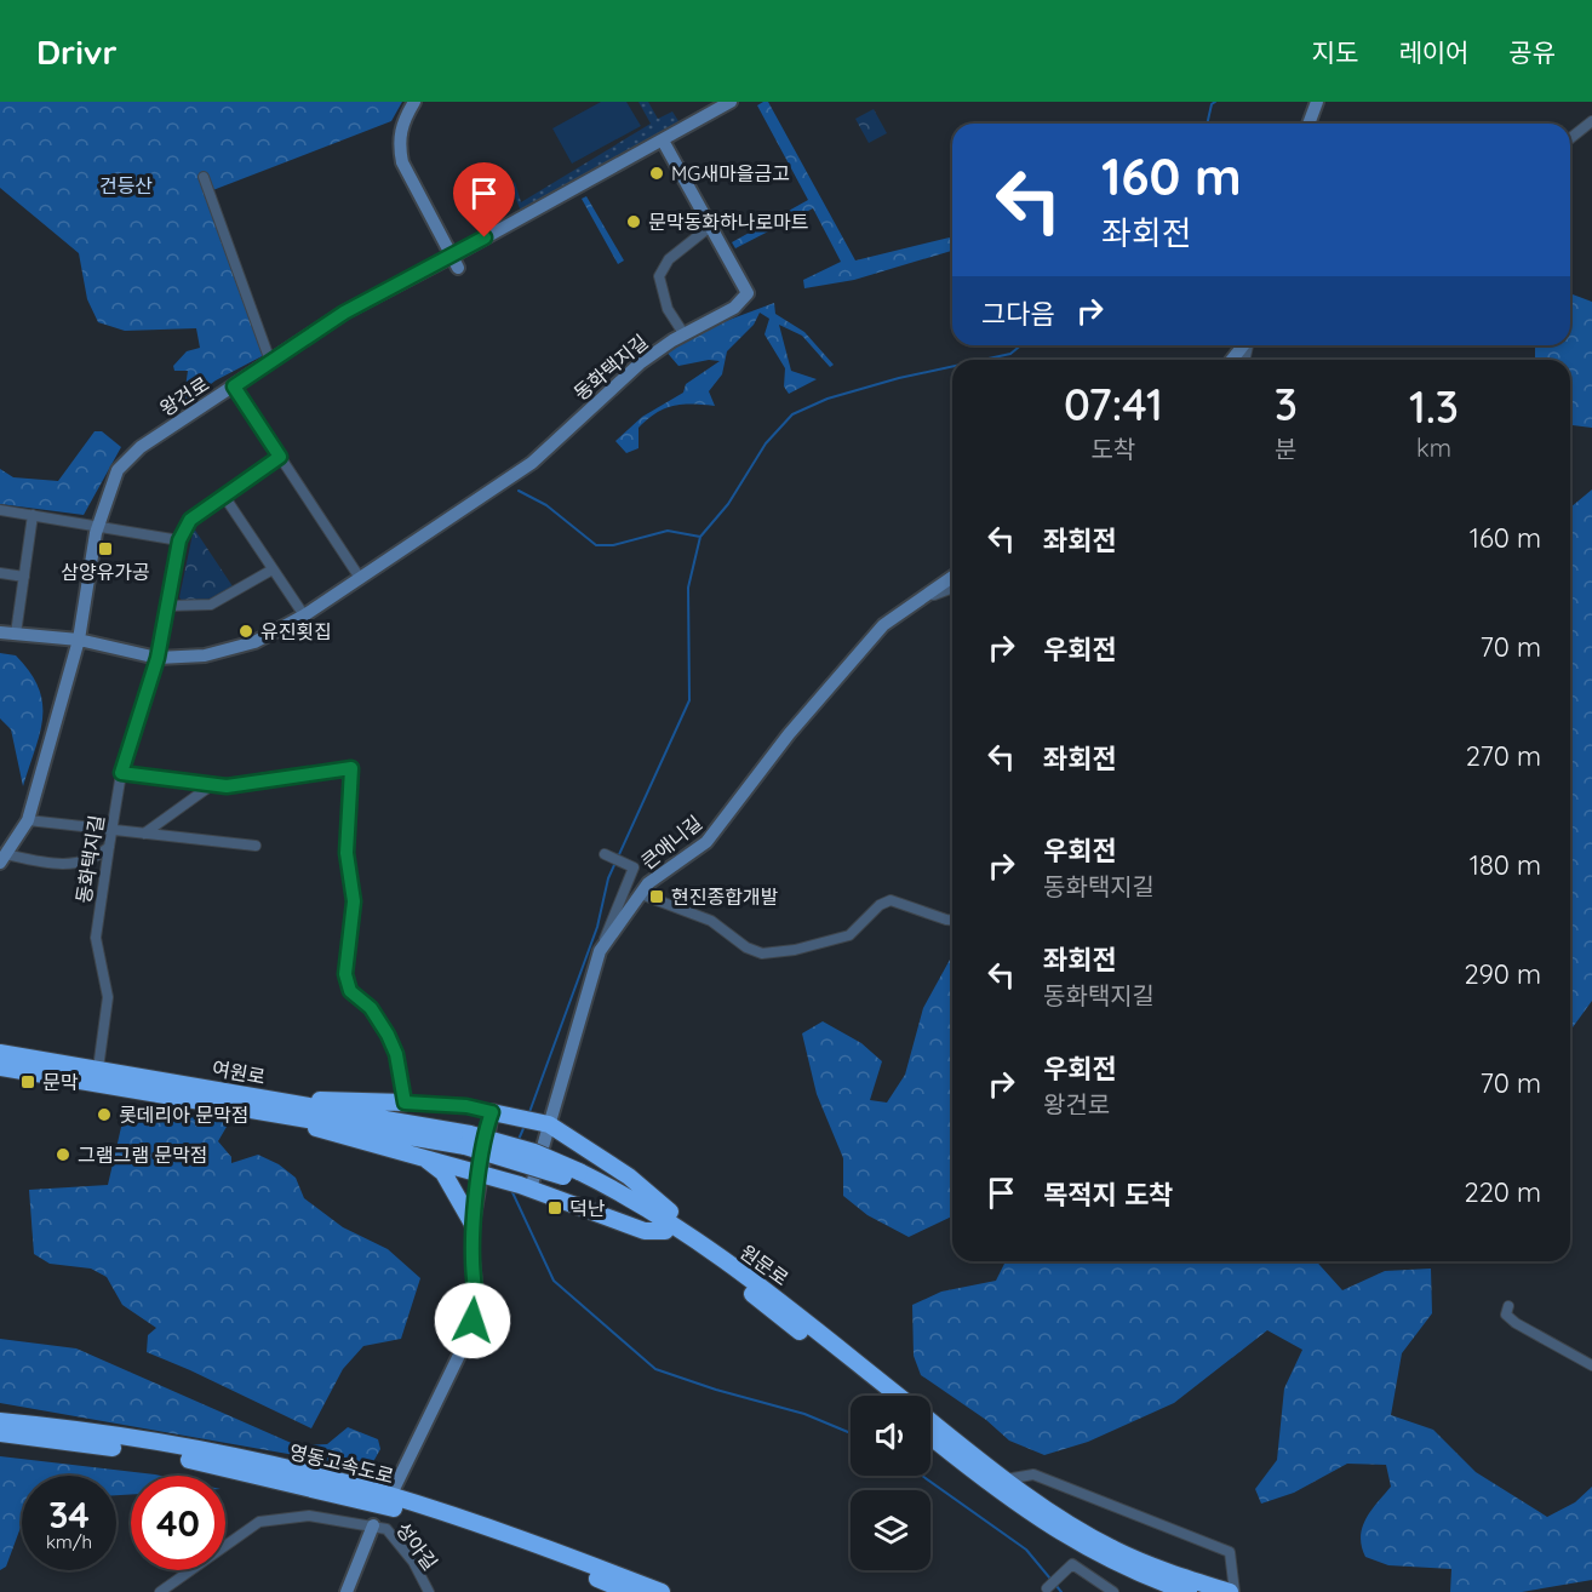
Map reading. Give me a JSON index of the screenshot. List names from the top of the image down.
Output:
{
  "streets": {
    "highway": ["여원로", "원문로", "영동고속도로"],
    "street": [
      "동화택지길",
      "왕건로",
      "큰애니길",
      "성아길"
    ]
  },
  "crossings": [
    ["동화택지길", "왕건로"],
    ["동화택지길", "여원로"],
    ["여원로", "원문로"]
  ],
  "parks": ["건등산"],
  "places": {
    "other": [
      "MG새마을금고",
      "문막동화하나로마트",
      "유진횟집",
      "롯데리아 문막점",
      "그램그램 문막점"
    ],
    "transit": [
      "삼양유가공",
      "현진종합개발",
      "문막",
      "덕난"
    ]
  },
  "page": {
    "header": "Drivr",
    "nav": ["지도", "레이어", "공유"],
    "turn": ["160 m", "좌회전"],
    "then": "그다음",
    "eta": [
      "07:41",
      "도착",
      "3",
      "분",
      "1.3",
      "km"
    ],
    "list": [
      {
        "name": "좌회전",
        "value": "160 m"
      },
      {
        "name": "우회전",
        "value": "70 m"
      },
      {
        "name": "좌회전",
        "value": "270 m"
      },
      {
        "name": "우회전",
        "note": "동화택지길",
        "value": "180 m"
      },
      {
        "name": "좌회전",
        "note": "동화택지길",
        "value": "290 m"
      },
      {
        "name": "우회전",
        "note": "왕건로",
        "value": "70 m"
      },
      {
        "name": "목적지 도착",
        "value": "220 m"
      }
    ],
    "speed": "34 km/h",
    "limit": "40"
  }
}
